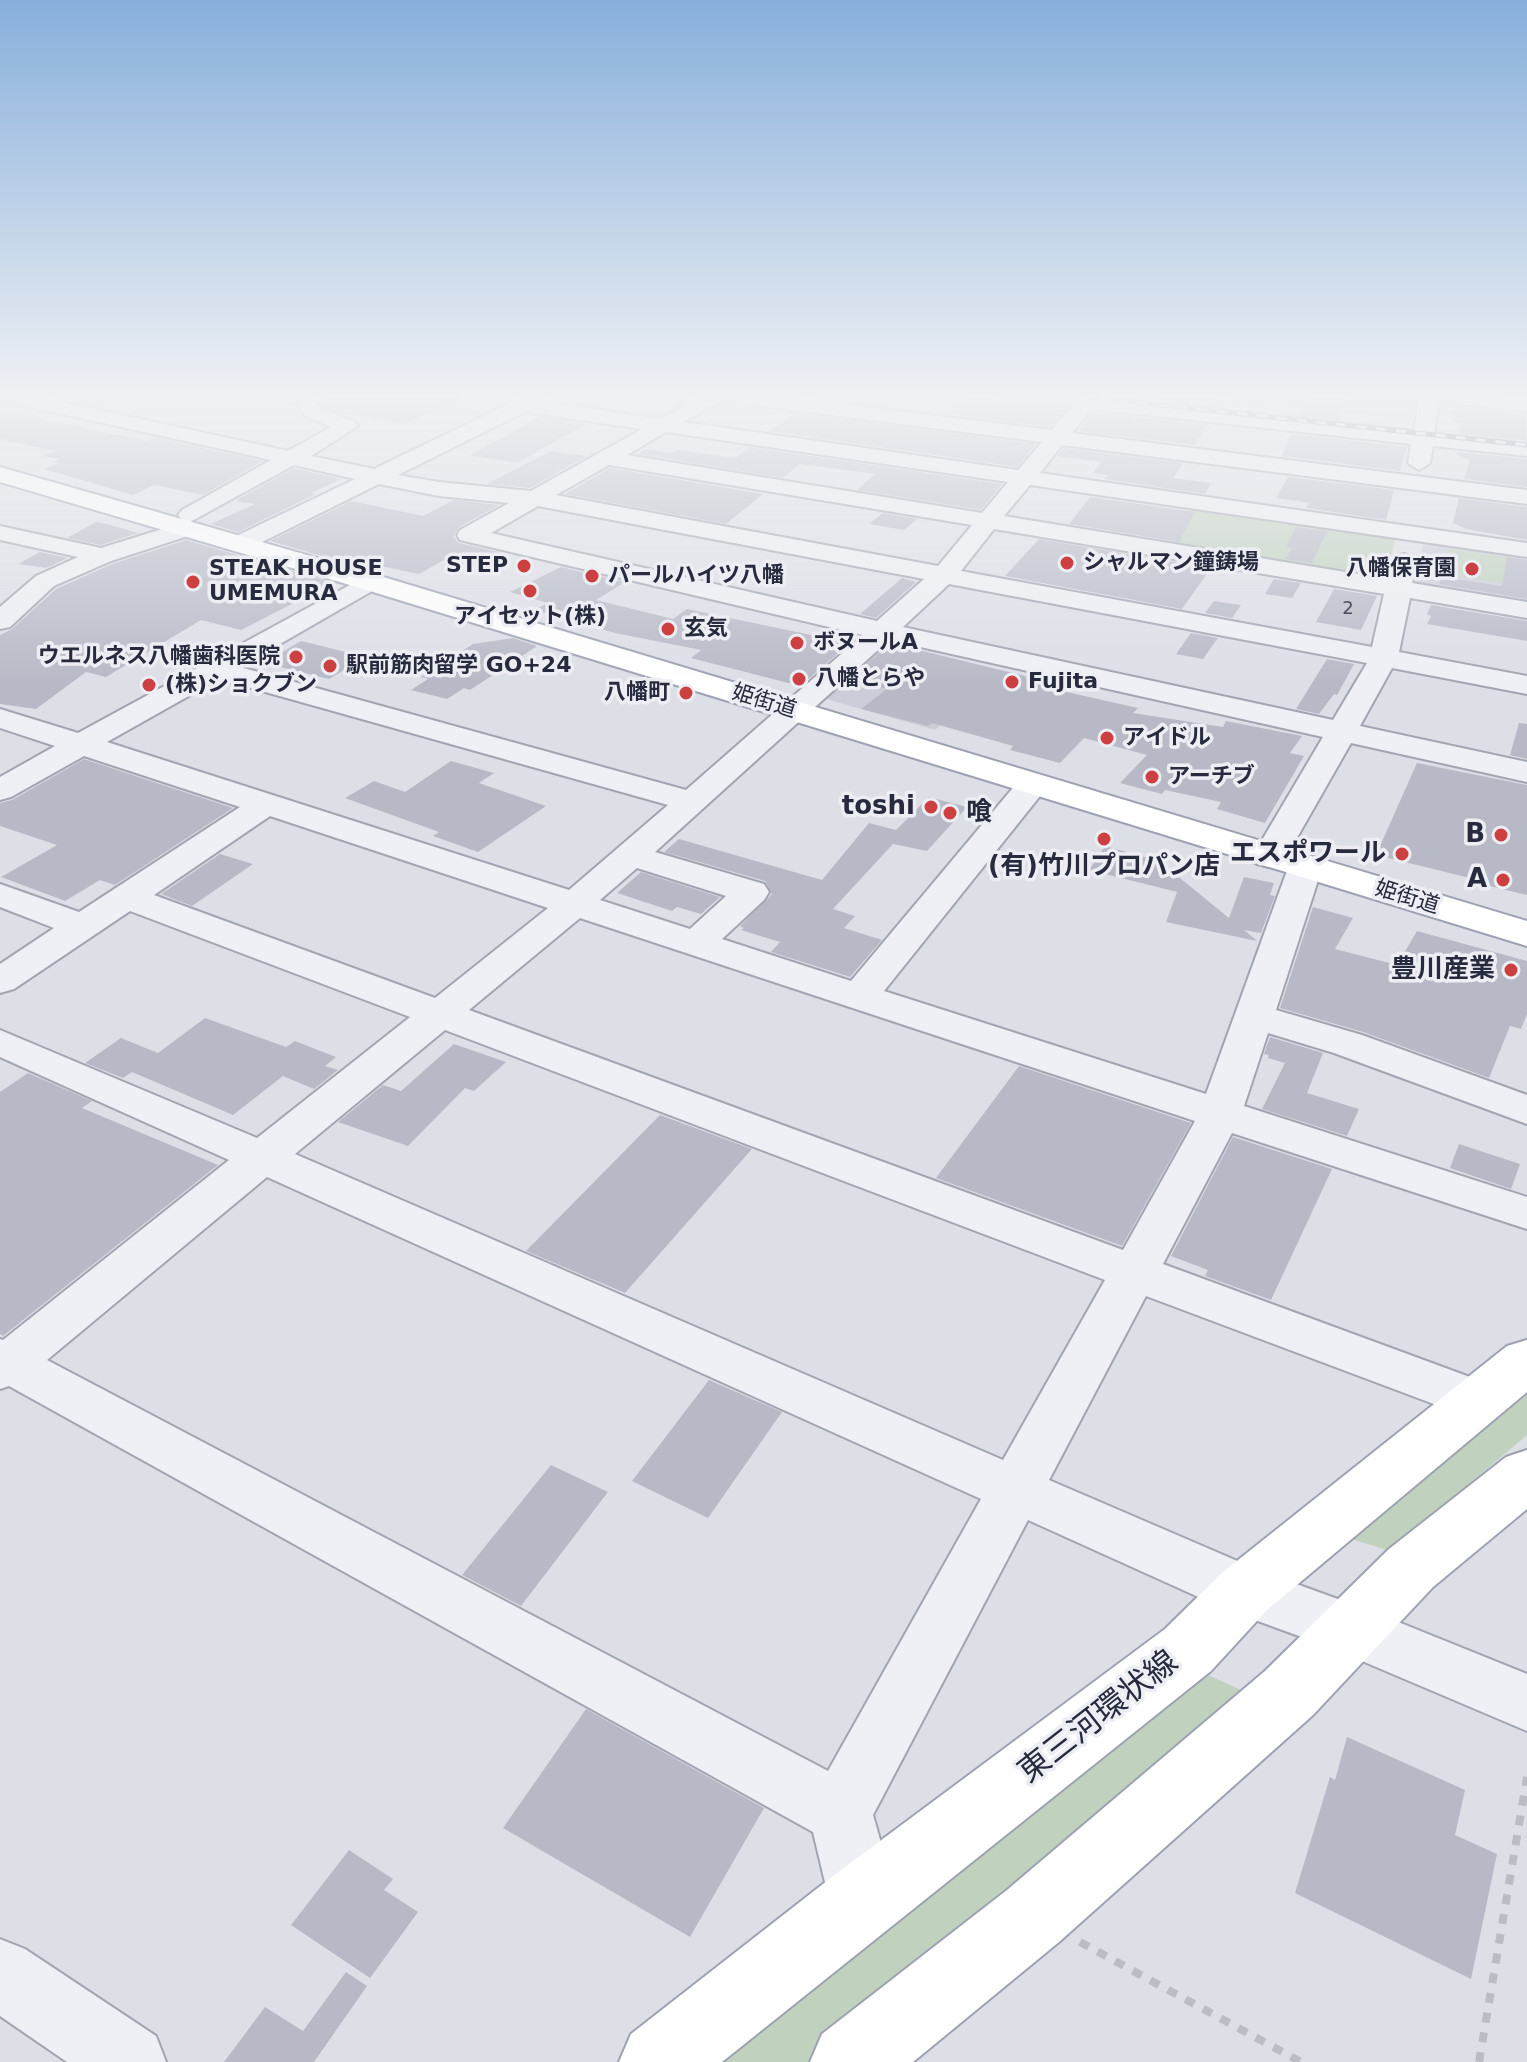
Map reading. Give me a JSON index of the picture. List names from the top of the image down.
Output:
{
  "streets": {
    "main road": ["姫街道", "東三河環状線"]
  },
  "places": [
    "シャルマン鐘鋳場",
    "STEP",
    "八幡保育園",
    "パールハイツ八幡",
    "STEAK HOUSE UMEMURA",
    "アイセット(株)",
    "玄気",
    "ボヌールA",
    "ウエルネス八幡歯科医院",
    "駅前筋肉留学 GO+24",
    "八幡とらや",
    "Fujita",
    "(株)ショクブン",
    "八幡町",
    "アイドル",
    "アーチブ",
    "toshi",
    "喰",
    "B",
    "(有)竹川プロパン店",
    "エスポワール",
    "A",
    "豊川産業"
  ],
  "house_numbers": ["2"]
}
